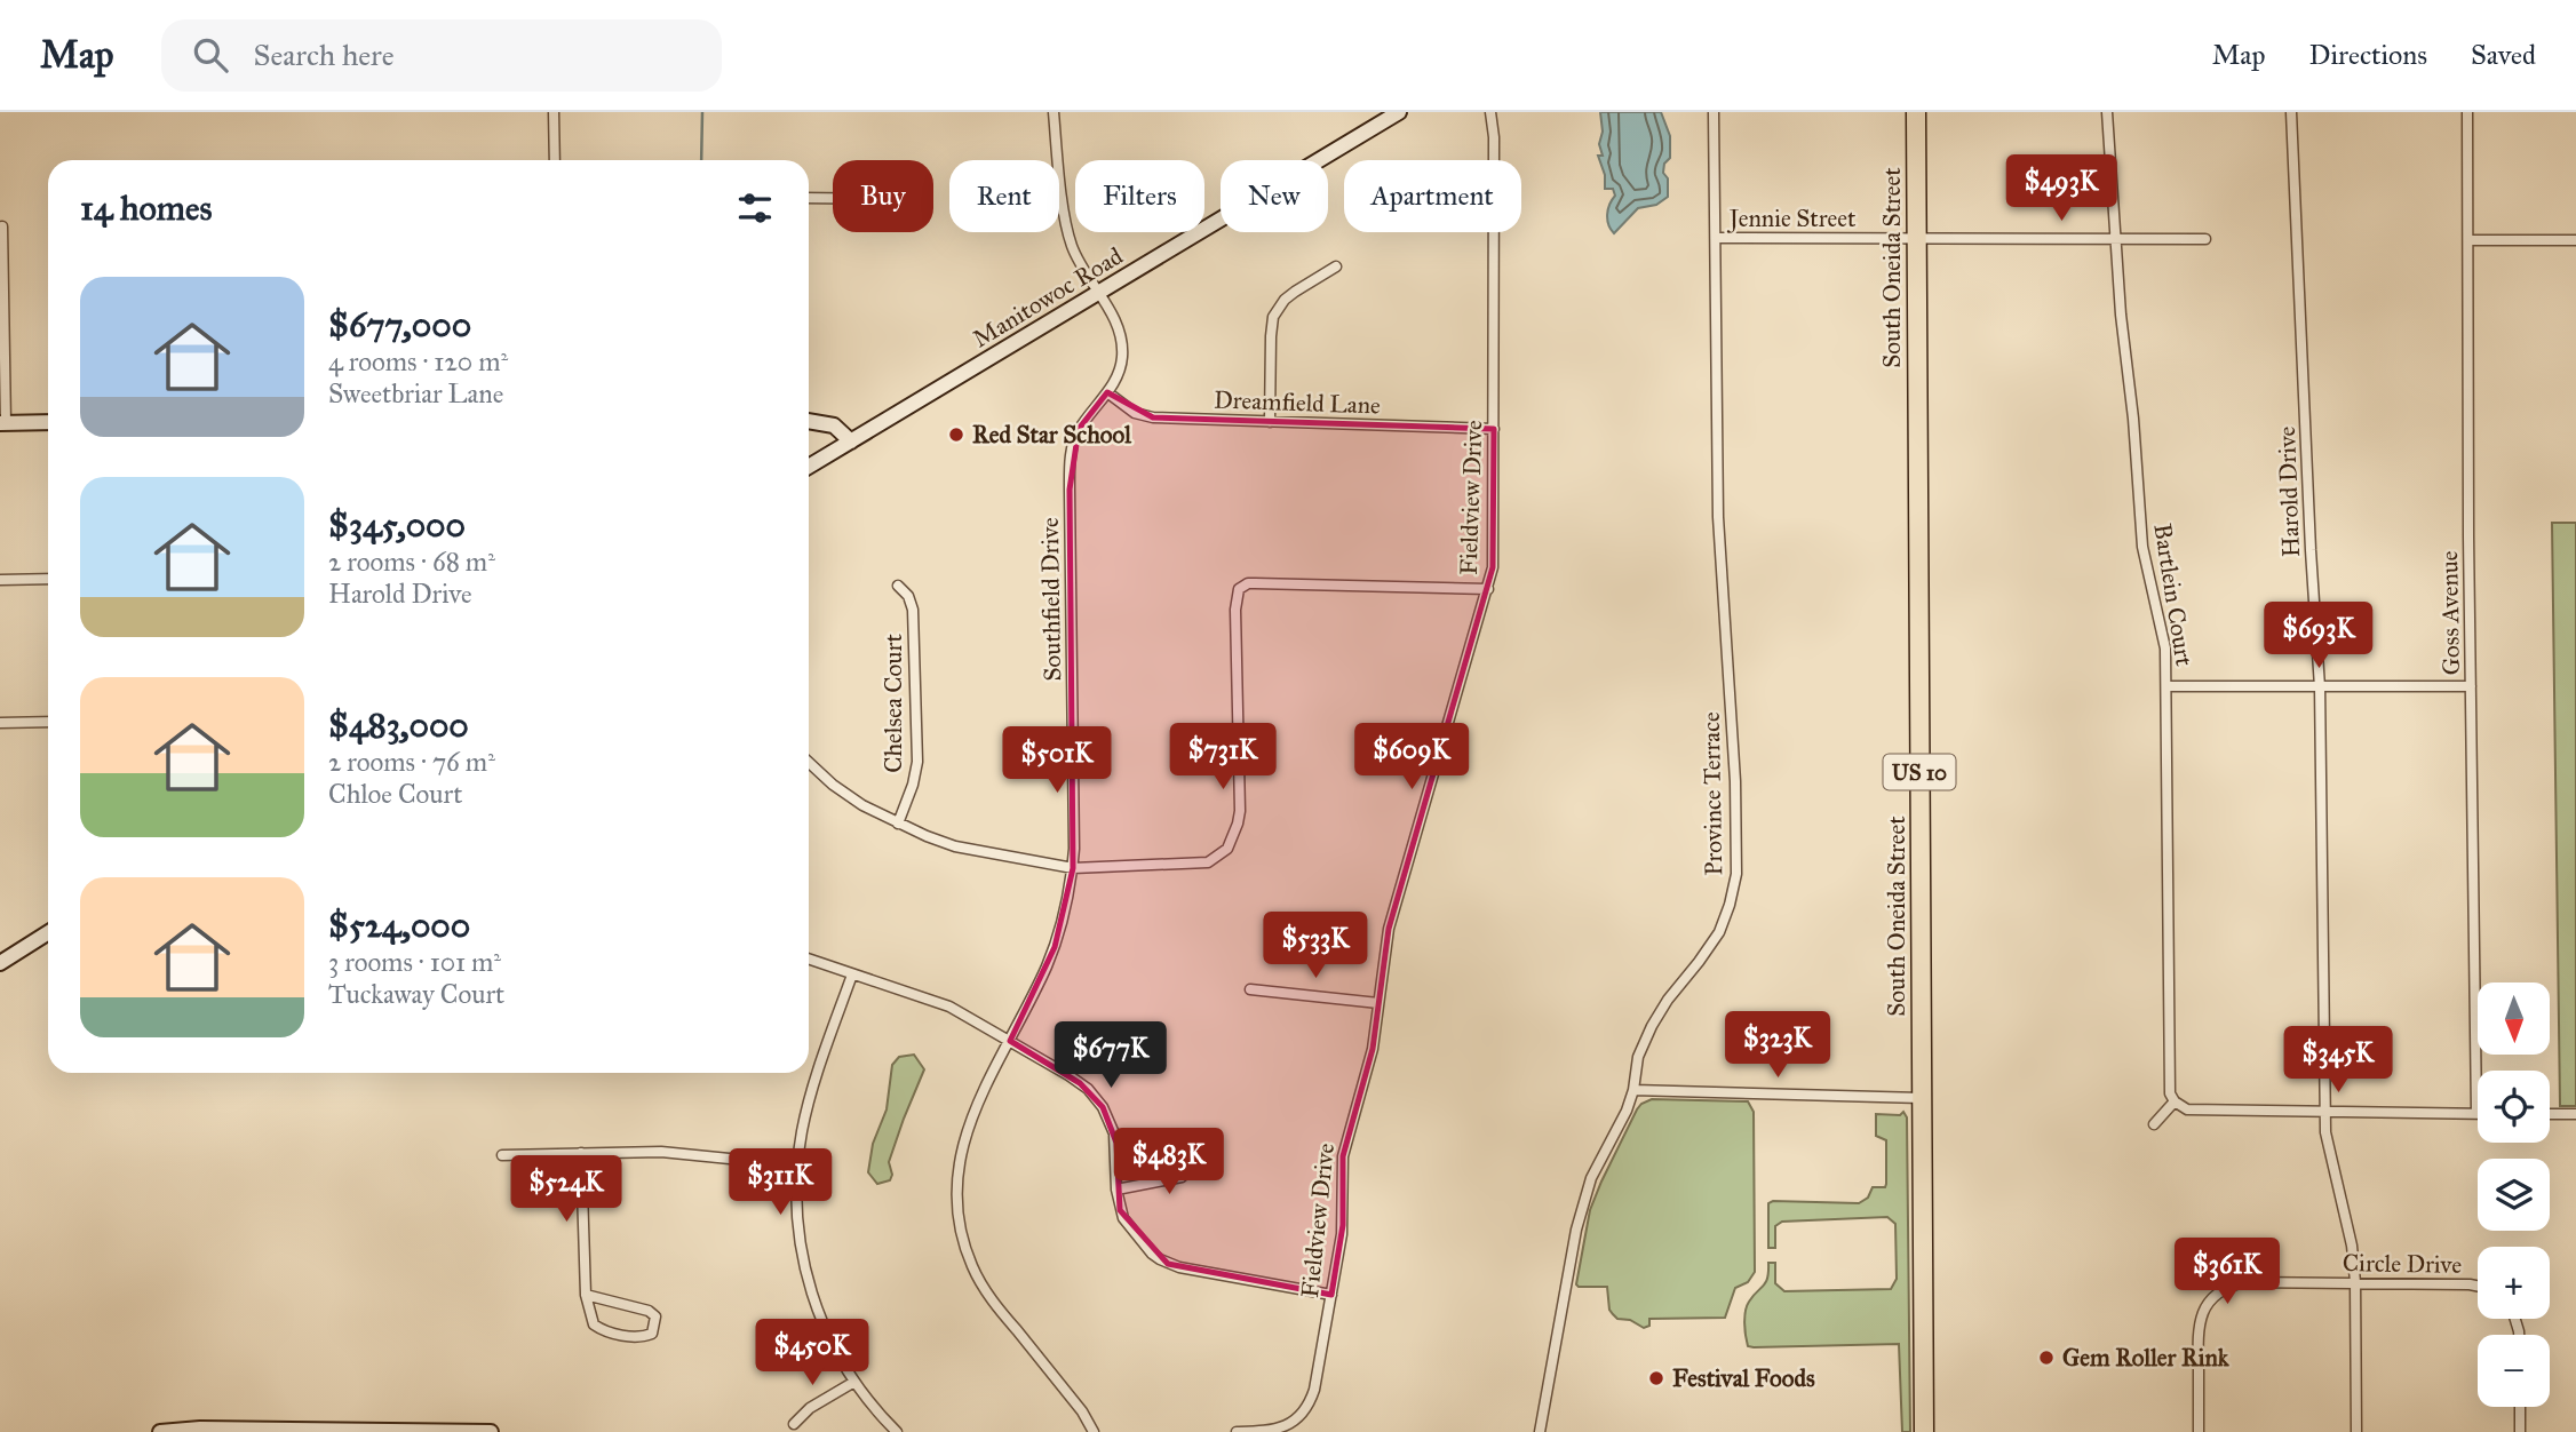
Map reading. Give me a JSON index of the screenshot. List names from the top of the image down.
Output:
{
  "streets": {
    "highway": ["South Oneida Street", "US 10"],
    "street": [
      "Jennie Street",
      "Manitowoc Road",
      "Dreamfield Lane",
      "Harold Drive",
      "Fieldview Drive",
      "Bartlein Court",
      "Southfield Drive",
      "Goss Avenue",
      "Chelsea Court",
      "Province Terrace",
      "Circle Drive"
    ]
  },
  "crossings": [
    ["Jennie Street", "South Oneida Street"],
    ["Jennie Street", "Bartlein Court"],
    ["Jennie Street", "Province Terrace"],
    ["Manitowoc Road", "Southfield Drive"],
    ["Dreamfield Lane", "Fieldview Drive"],
    ["Dreamfield Lane", "Southfield Drive"],
    ["Harold Drive", "Circle Drive"]
  ],
  "places": ["Red Star School", "Gem Roller Rink", "Festival Foods"],
  "north": "bottom",
  "page": {
    "header": "Map",
    "search": "Search here",
    "nav": ["Map", "Directions", "Saved"],
    "price": [
      "$493K",
      "$693K",
      "$731K",
      "$609K",
      "$501K",
      "$533K",
      "$323K",
      "$677K",
      "$345K",
      "$483K",
      "$311K",
      "$524K",
      "$361K",
      "$450K"
    ],
    "chip": [
      "Buy",
      "Rent",
      "Filters",
      "New",
      "Apartment"
    ],
    "heading": "14 homes",
    "list": [
      {
        "name": "$677,000",
        "note": "4 rooms · 120 m² · Sweetbriar Lane"
      },
      {
        "name": "$345,000",
        "note": "2 rooms · 68 m² · Harold Drive"
      },
      {
        "name": "$483,000",
        "note": "2 rooms · 76 m² · Chloe Court"
      },
      {
        "name": "$524,000",
        "note": "3 rooms · 101 m² · Tuckaway Court"
      }
    ],
    "map_buttons": ["+", "−"]
  }
}
